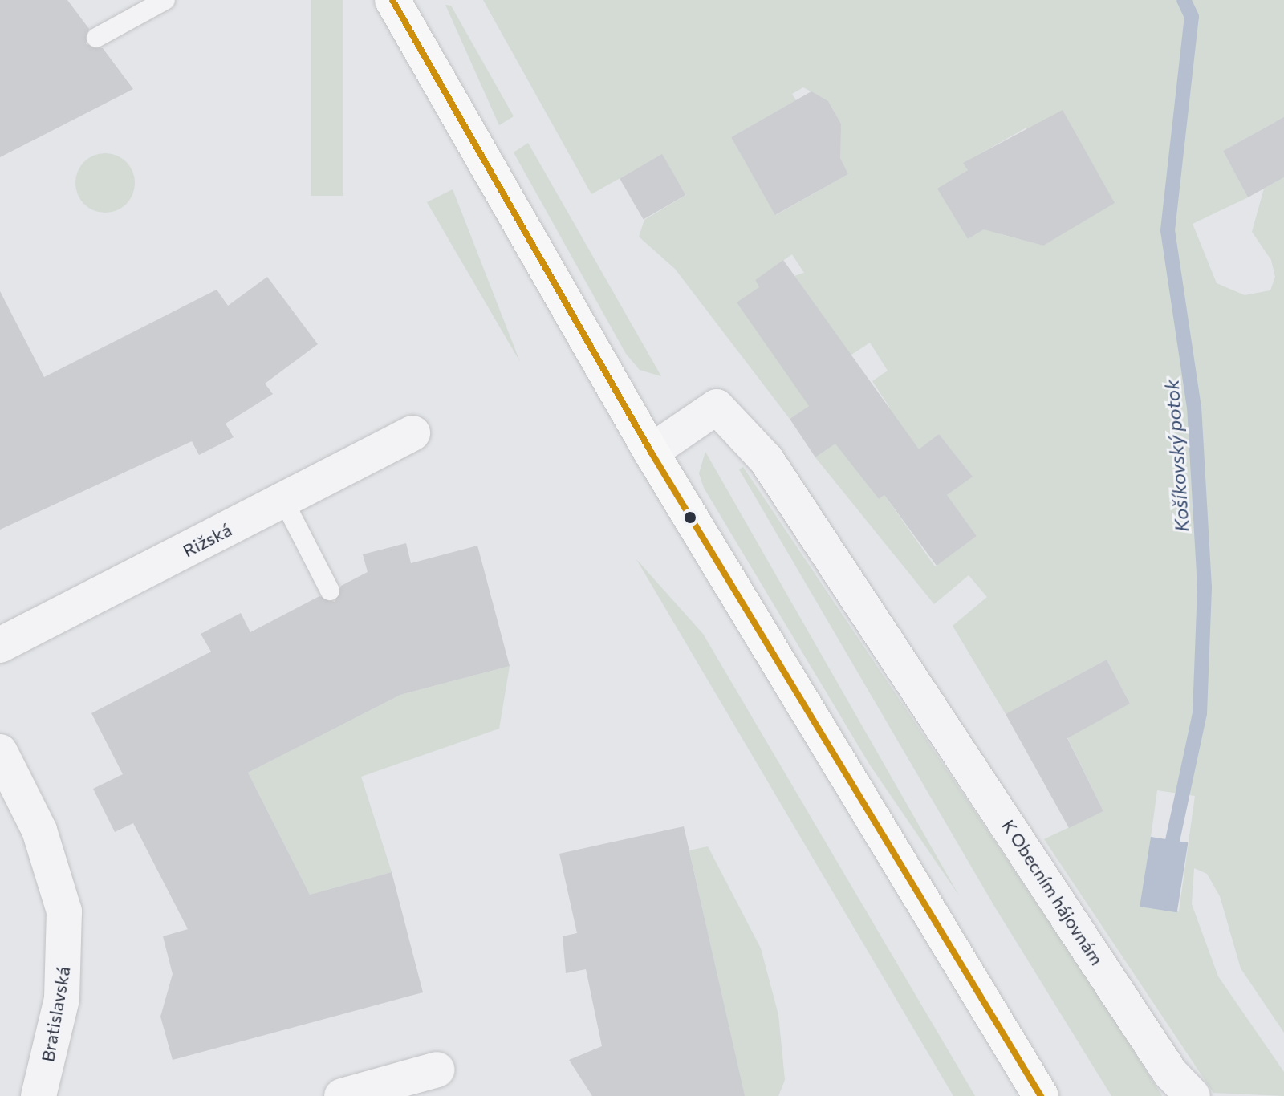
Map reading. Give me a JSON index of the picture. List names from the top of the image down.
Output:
{
  "streets": {
    "street": ["Rižská", "K Obecním hájovnám", "Bratislavská"]
  },
  "water": ["Košíkovský potok"]
}
